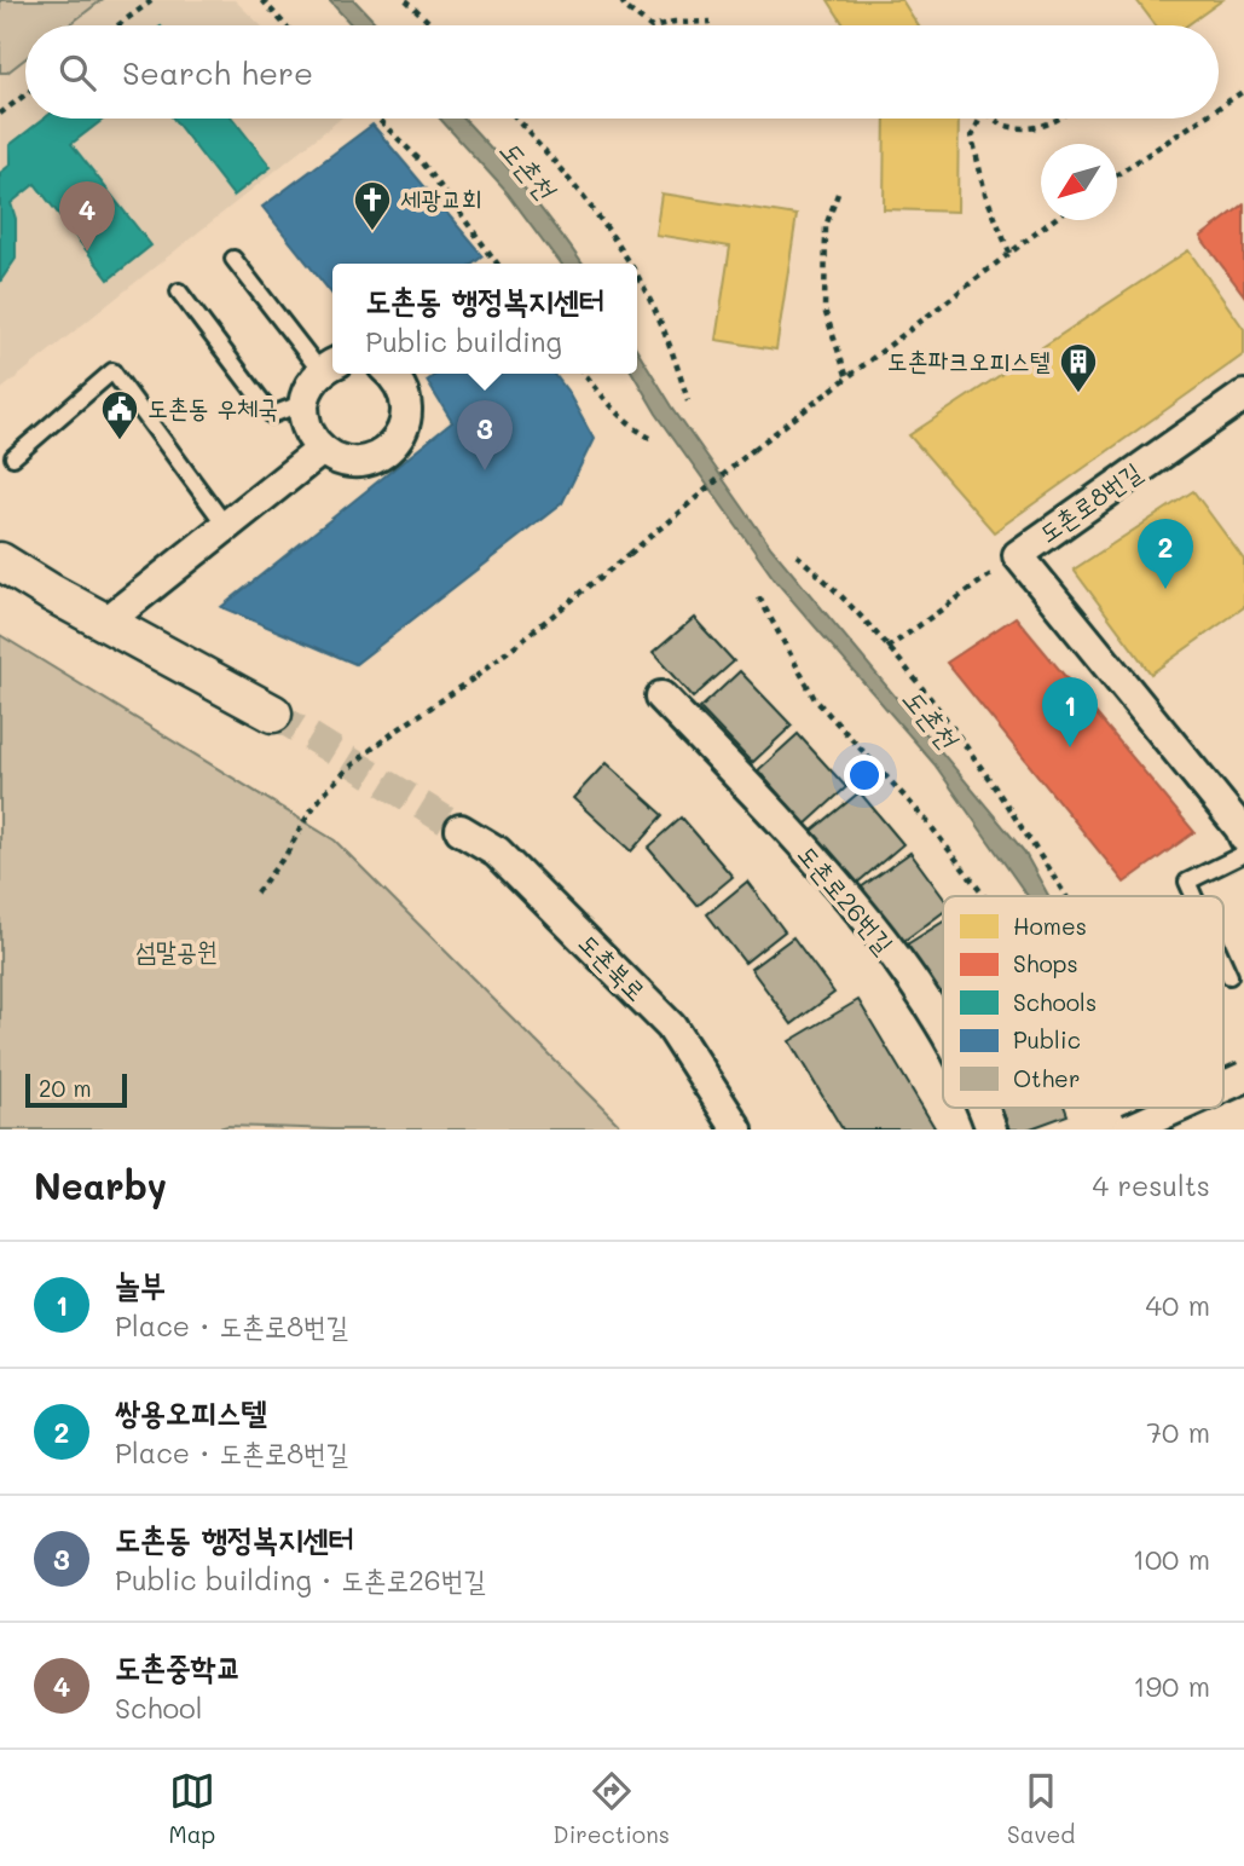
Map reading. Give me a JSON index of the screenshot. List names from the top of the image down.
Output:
{
  "streets": {
    "street": ["도촌로8번길", "도촌로26번길", "도촌북로"]
  },
  "water": ["도촌천"],
  "parks": ["섬말공원"],
  "places": {
    "church": ["세광교회"],
    "building": ["도촌파크오피스텔"],
    "public building": ["도촌동 우체국"]
  },
  "legend": [
    "Homes",
    "Shops",
    "Schools",
    "Public",
    "Other"
  ],
  "scale_bar": "20 m",
  "north": "bottom left",
  "page": {
    "search": "Search here",
    "pins": [
      "4",
      "3",
      "2",
      "1"
    ],
    "popup": ["도촌동 행정복지센터", "Public building"],
    "scale": "20 m",
    "heading": ["Nearby", "4 results"],
    "list": [
      {
        "mark": "1",
        "name": "놀부",
        "note": "Place · 도촌로8번길",
        "value": "40 m"
      },
      {
        "mark": "2",
        "name": "쌍용오피스텔",
        "note": "Place · 도촌로8번길",
        "value": "70 m"
      },
      {
        "mark": "3",
        "name": "도촌동 행정복지센터",
        "note": "Public building · 도촌로26번길",
        "value": "100 m"
      },
      {
        "mark": "4",
        "name": "도촌중학교",
        "note": "School",
        "value": "190 m"
      }
    ],
    "nav": ["Map", "Directions", "Saved"]
  }
}
